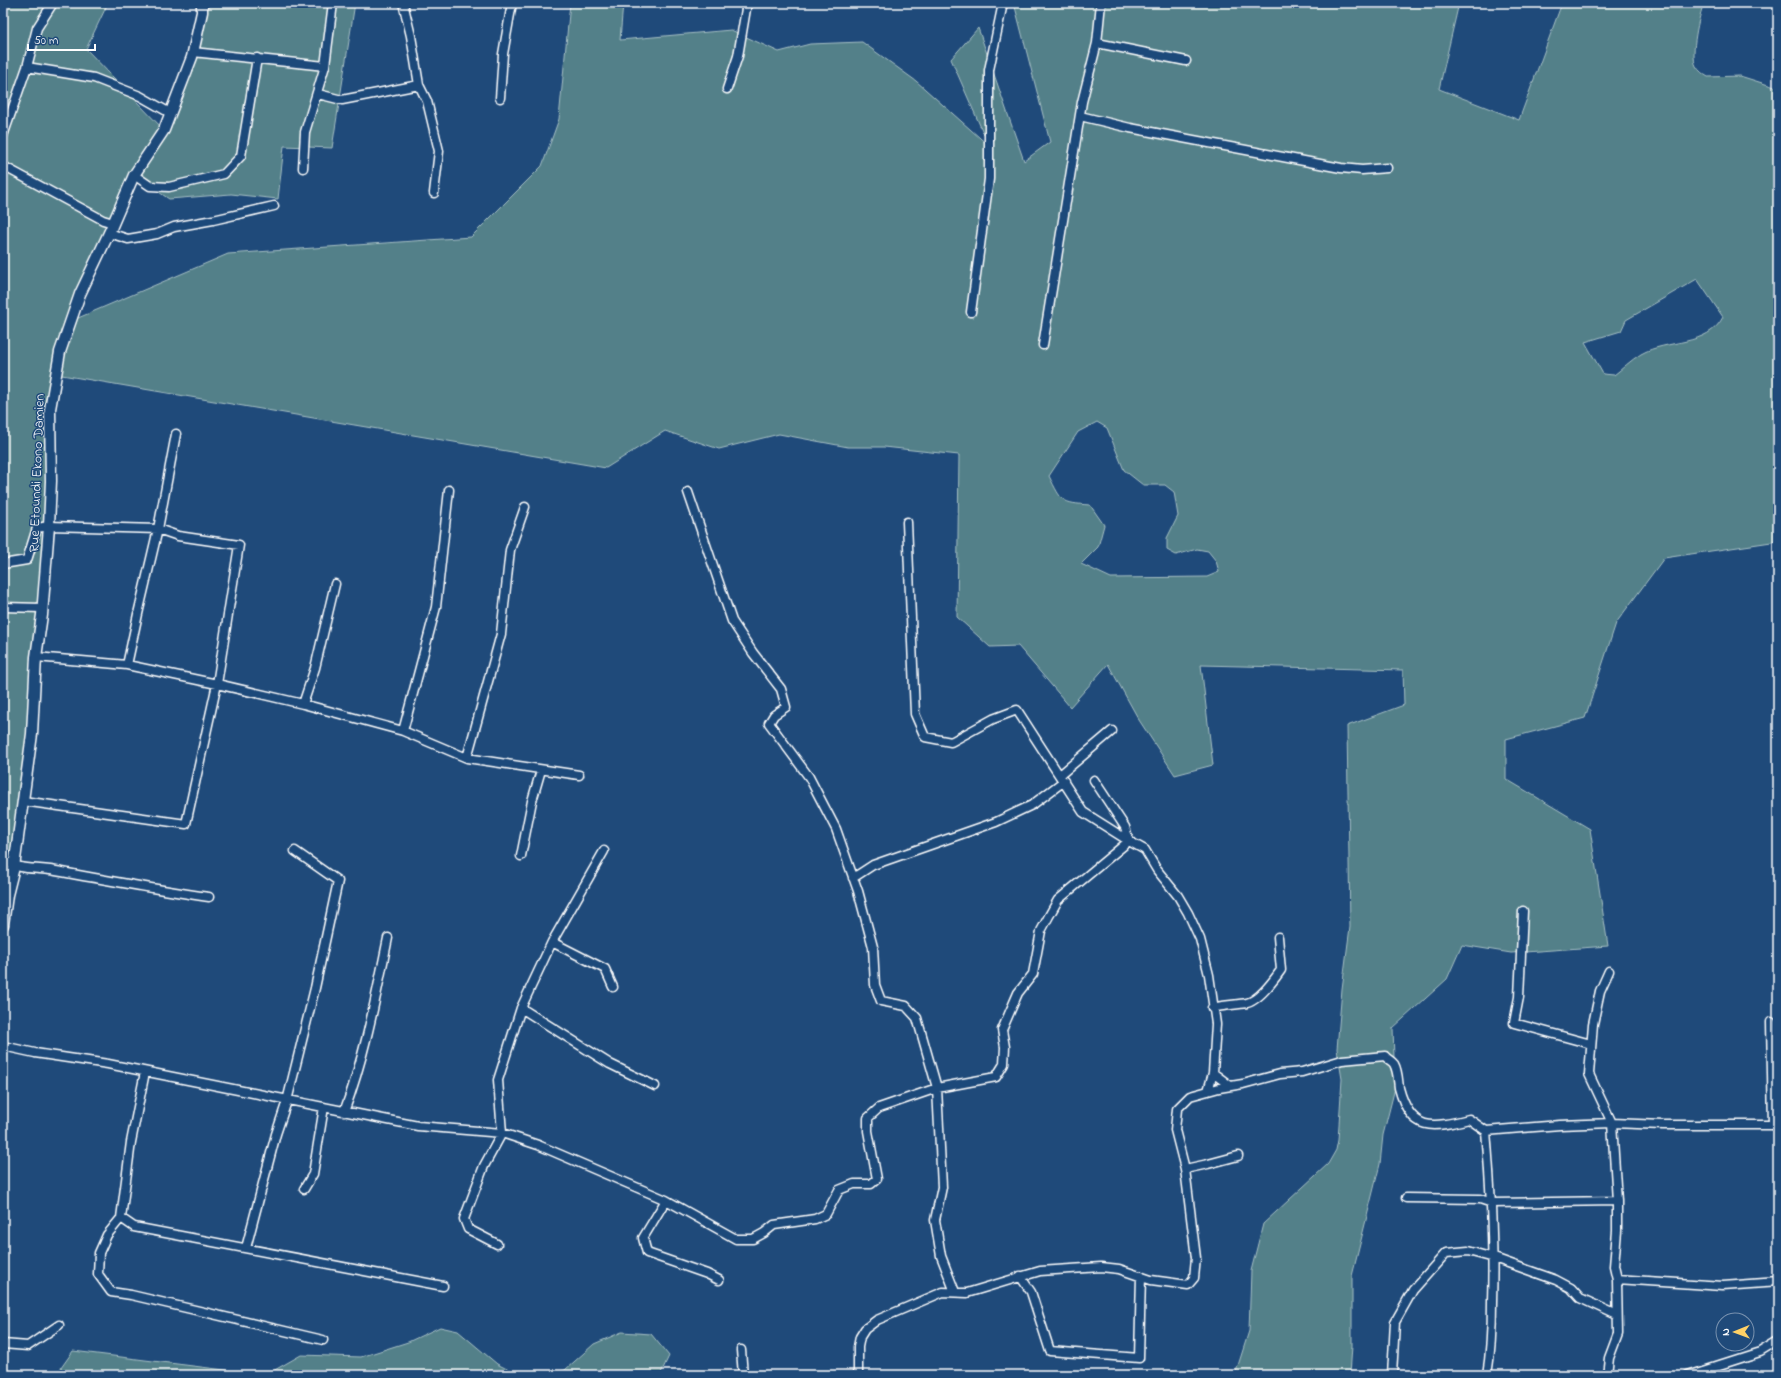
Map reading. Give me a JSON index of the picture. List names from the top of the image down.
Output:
{
  "streets": {
    "street": ["Rue Etoundi Ekono Damien"]
  },
  "scale_bar": "50 m",
  "north": "left"
}
